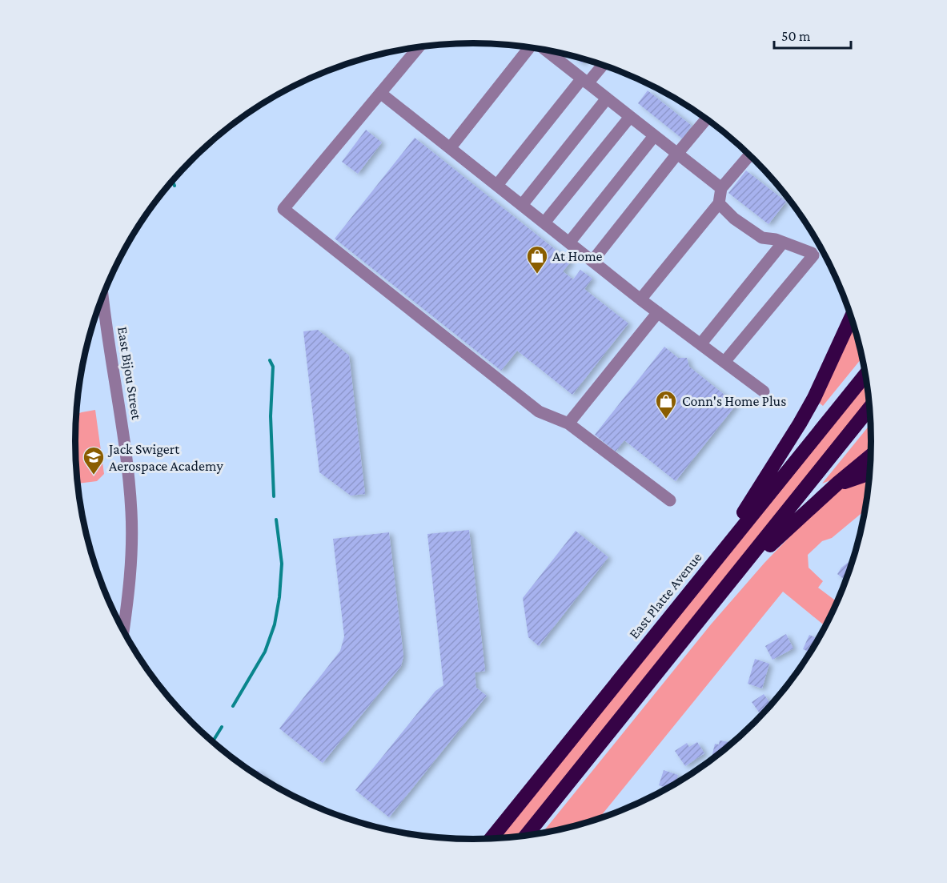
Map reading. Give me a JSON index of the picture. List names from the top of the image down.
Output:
{
  "streets": {
    "highway": ["East Platte Avenue"],
    "street": ["East Bijou Street"]
  },
  "places": {
    "shop": ["At Home", "Conn's Home Plus"],
    "school or university": ["Jack Swigert Aerospace Academy"]
  },
  "scale_bar": "50 m"
}
